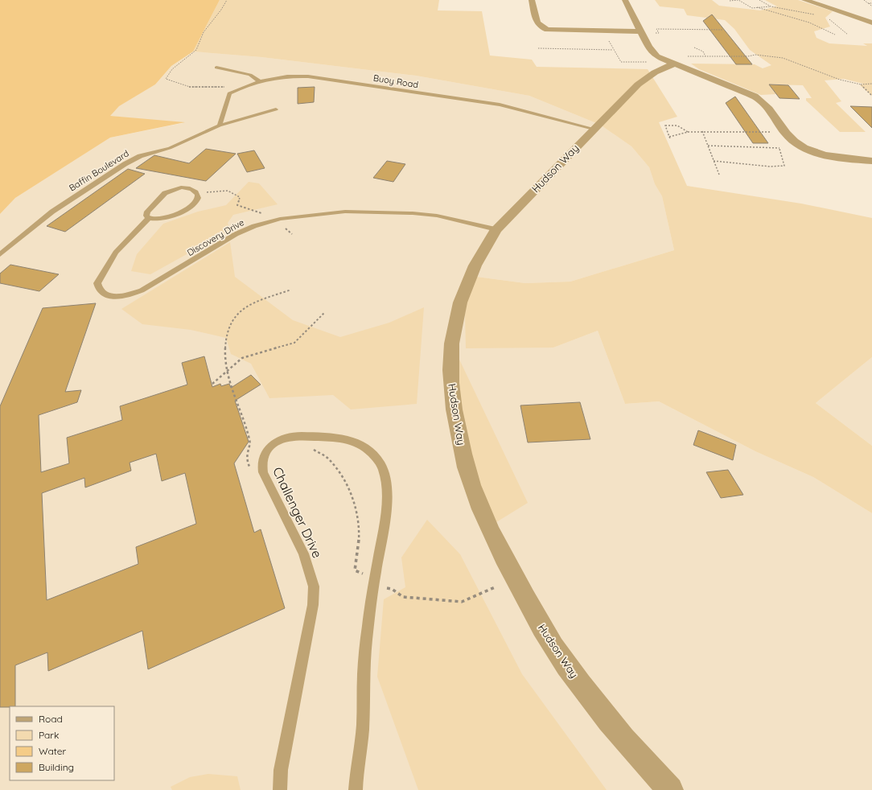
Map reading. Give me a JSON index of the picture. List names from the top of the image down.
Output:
{
  "streets": {
    "street": ["Hudson Way"],
    "lane": [
      "Buoy Road",
      "Baffin Boulevard",
      "Discovery Drive",
      "Challenger Drive"
    ]
  },
  "crossings": [
    ["Buoy Road", "Hudson Way"],
    ["Buoy Road", "Baffin Boulevard"],
    ["Hudson Way", "Discovery Drive"]
  ],
  "legend": [
    "Road",
    "Park",
    "Water",
    "Building"
  ]
}
